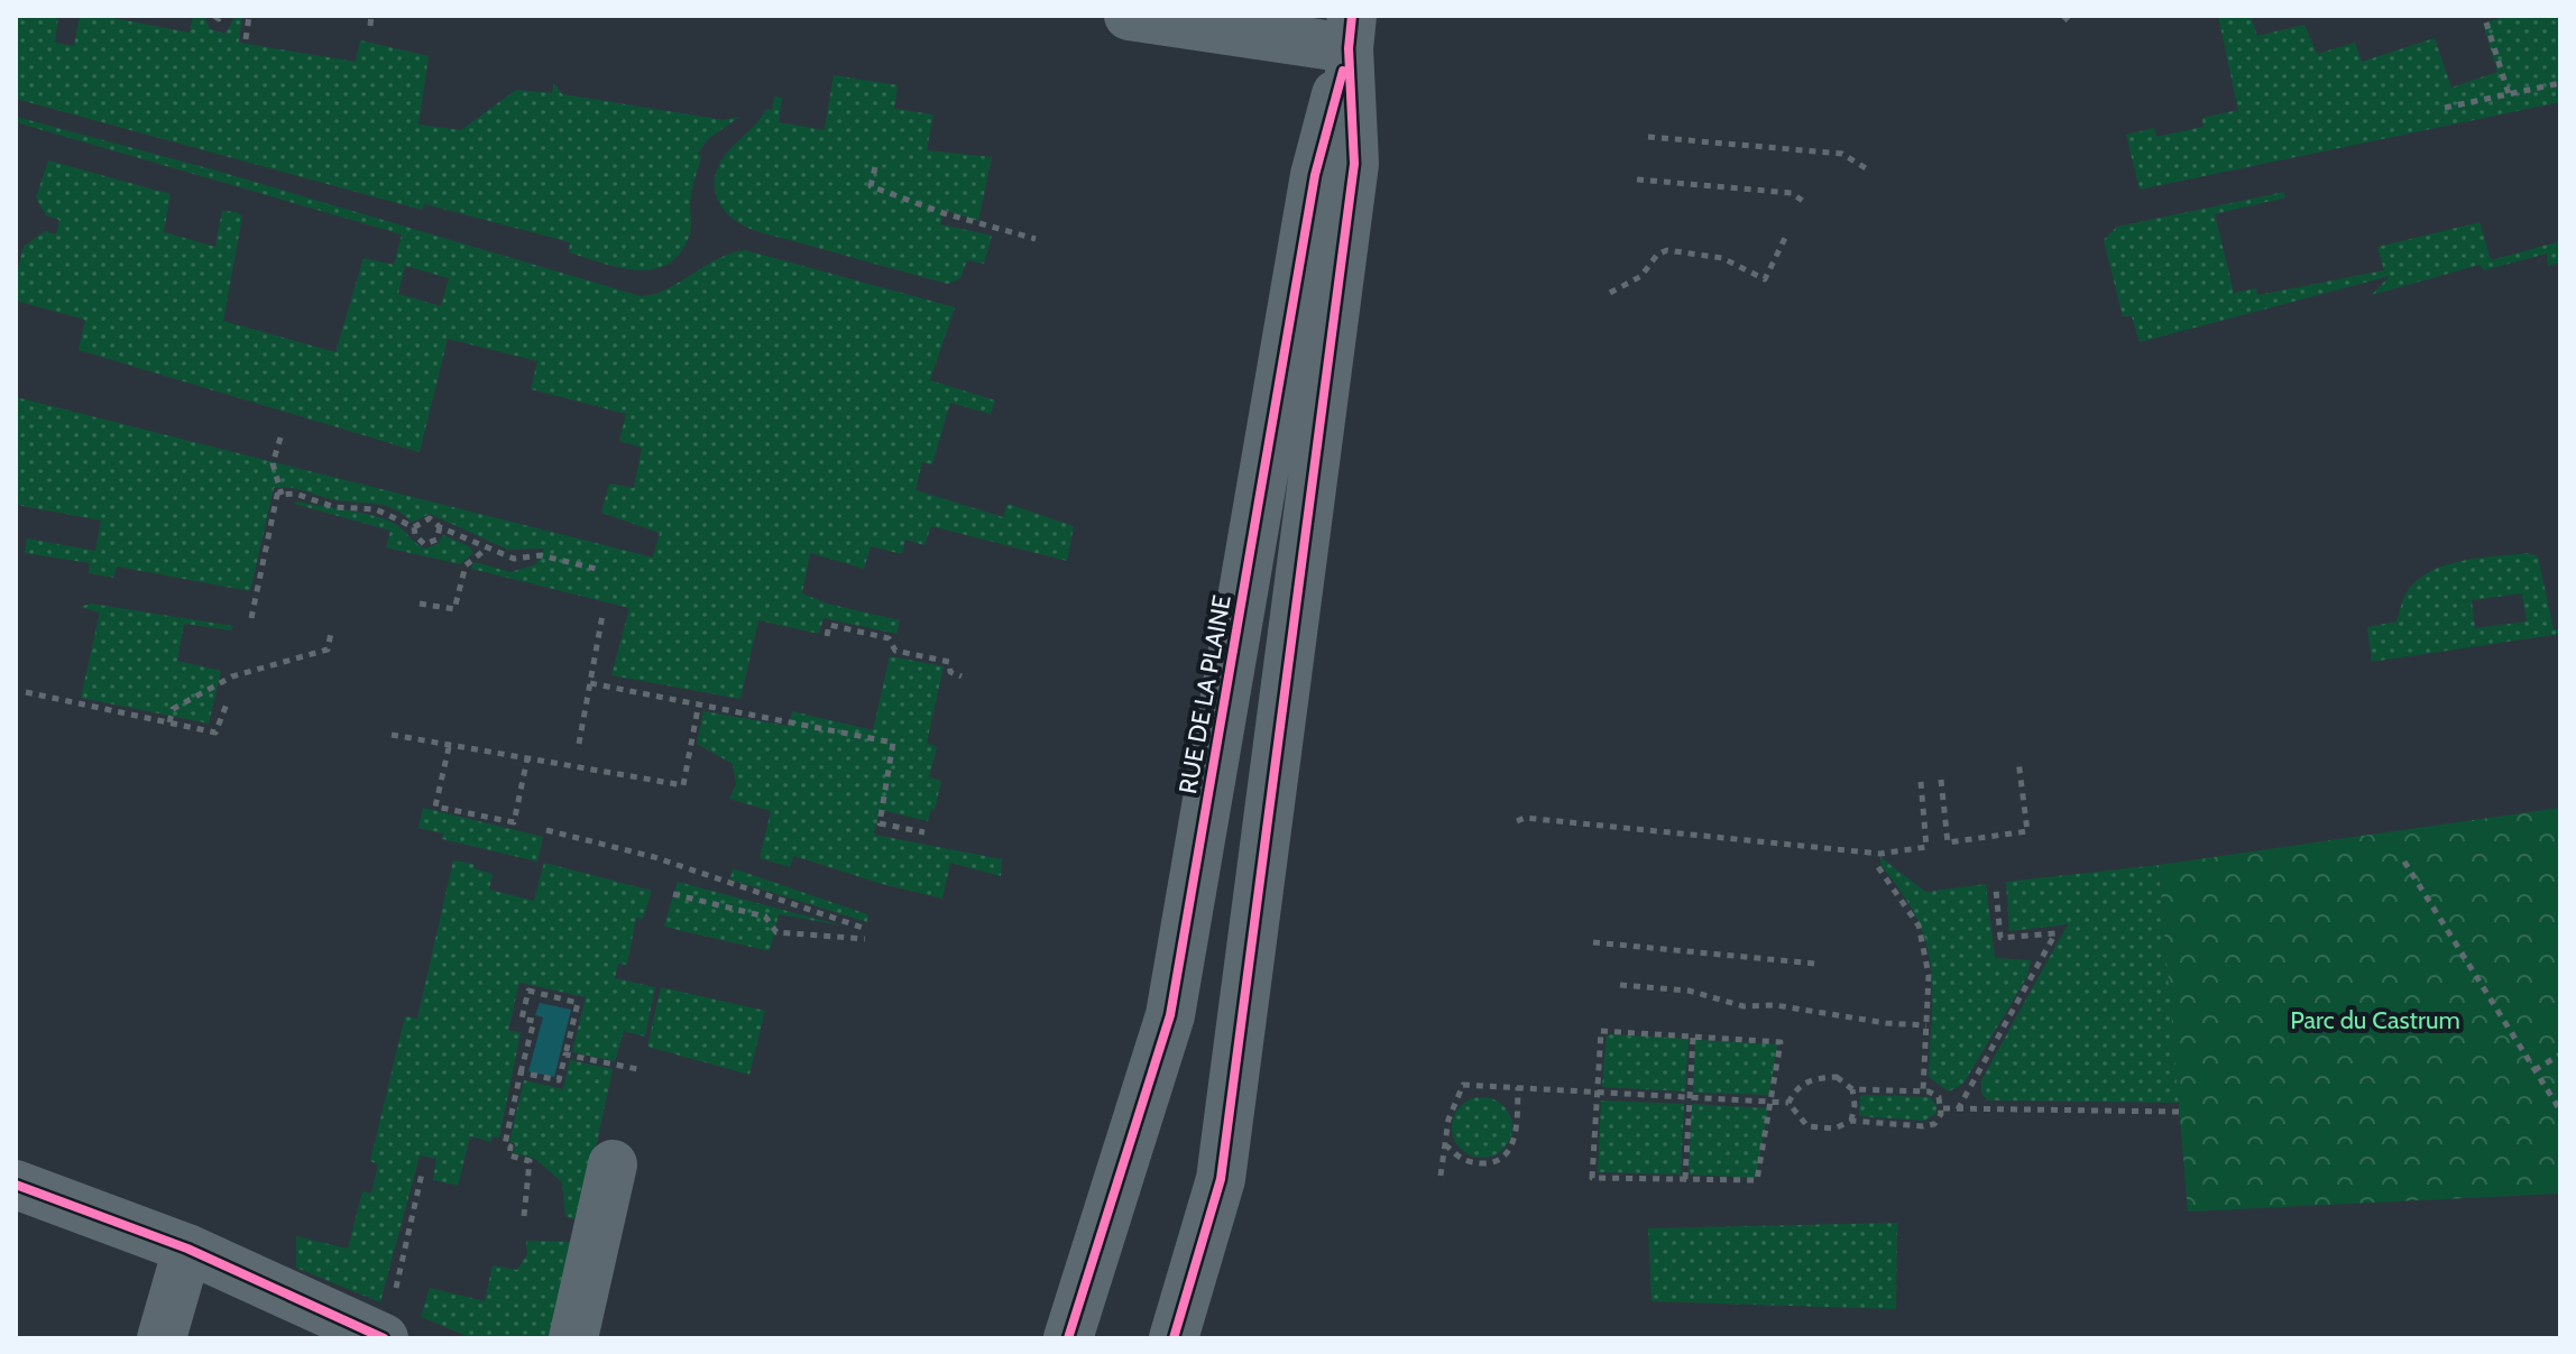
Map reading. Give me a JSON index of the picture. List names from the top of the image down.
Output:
{
  "streets": {
    "street": ["RUE DE LA PLAINE"]
  },
  "parks": ["Parc du Castrum"]
}
